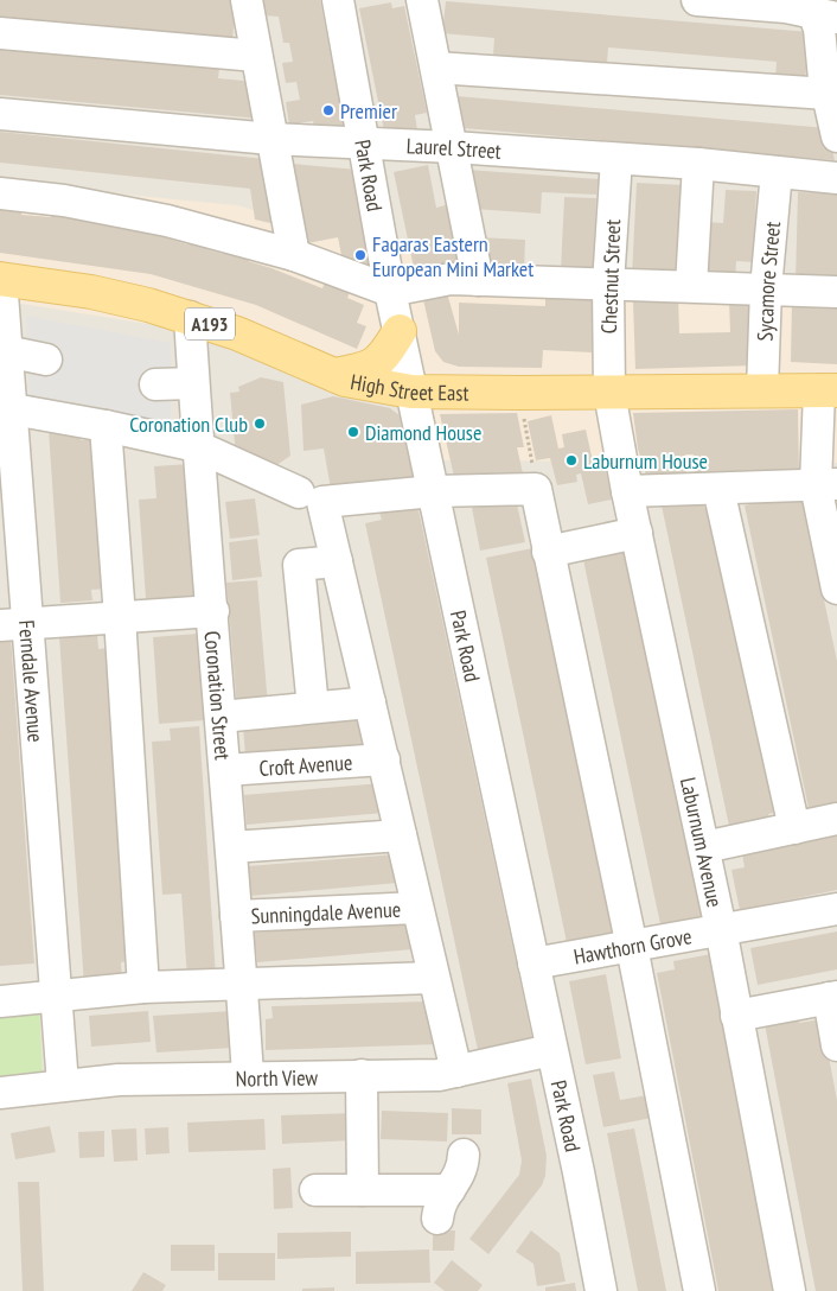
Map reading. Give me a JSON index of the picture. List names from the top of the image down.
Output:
{
  "streets": {
    "main road": ["A193", "High Street East"],
    "street": [
      "Laurel Street",
      "Park Road",
      "Chestnut Street",
      "Sycamore Street",
      "Ferndale Avenue",
      "Coronation Street",
      "Croft Avenue",
      "Laburnum Avenue",
      "Sunningdale Avenue",
      "Hawthorn Grove",
      "North View"
    ]
  },
  "crossings": [
    ["Laurel Street", "Park Road"],
    ["Laurel Street", "Chestnut Street"],
    ["Laurel Street", "Sycamore Street"],
    ["Park Road", "High Street East"],
    ["Park Road", "Hawthorn Grove"],
    ["Park Road", "North View"],
    ["Chestnut Street", "High Street East"],
    ["Chestnut Street", "Laburnum Avenue"],
    ["Sycamore Street", "High Street East"],
    ["High Street East", "Ferndale Avenue"],
    ["High Street East", "Coronation Street"],
    ["High Street East", "Laburnum Avenue"],
    ["Ferndale Avenue", "North View"],
    ["Coronation Street", "Croft Avenue"],
    ["Coronation Street", "Sunningdale Avenue"],
    ["Coronation Street", "North View"],
    ["Laburnum Avenue", "Hawthorn Grove"]
  ],
  "places": [
    "Premier",
    "Fagaras Eastern European Mini Market",
    "Coronation Club",
    "Diamond House",
    "Laburnum House"
  ]
}
